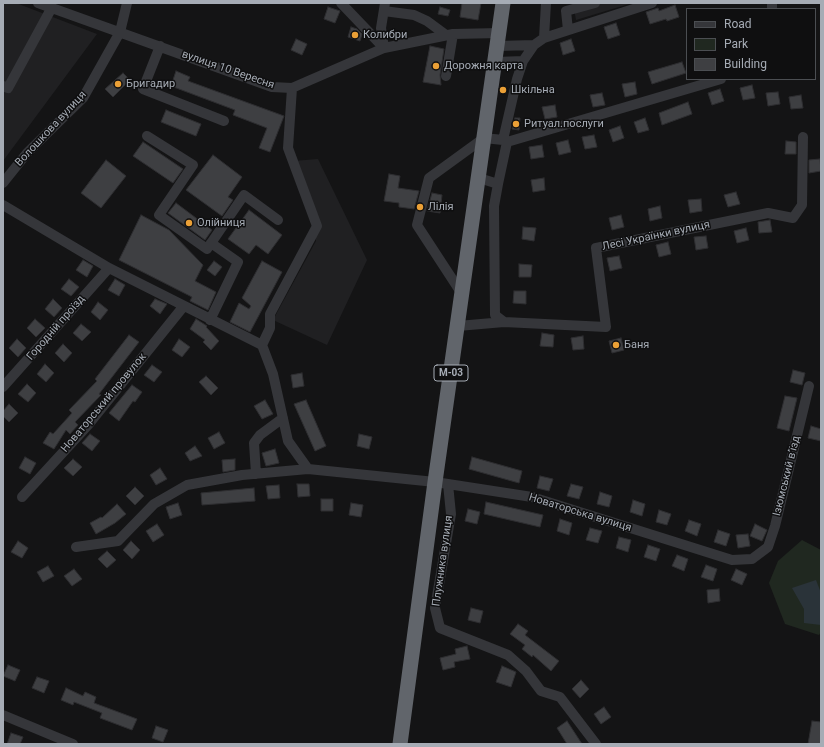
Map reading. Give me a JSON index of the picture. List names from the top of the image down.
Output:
{
  "streets": {
    "highway": ["М-03"],
    "street": [
      "вулиця 10 Вересня",
      "Волошкова вулиця",
      "Лесі Українки вулиця",
      "Городній проїзд",
      "Новаторський провулок",
      "Ізюмський в’їзд",
      "Новаторська вулиця",
      "Плужника вулиця"
    ]
  },
  "crossings": [
    ["вулиця 10 Вересня", "Волошкова вулиця"],
    ["вулиця 10 Вересня", "М-03"],
    ["М-03", "Новаторська вулиця"],
    ["М-03", "Плужника вулиця"],
    ["Ізюмський в’їзд", "Новаторська вулиця"],
    ["Новаторська вулиця", "Плужника вулиця"]
  ],
  "places": [
    "Колибри",
    "Дорожня карта",
    "Бригадир",
    "Шкільна",
    "Ритуал.послуги",
    "Лілія",
    "Олійниця",
    "Баня"
  ],
  "legend": ["Road", "Park", "Building"]
}
